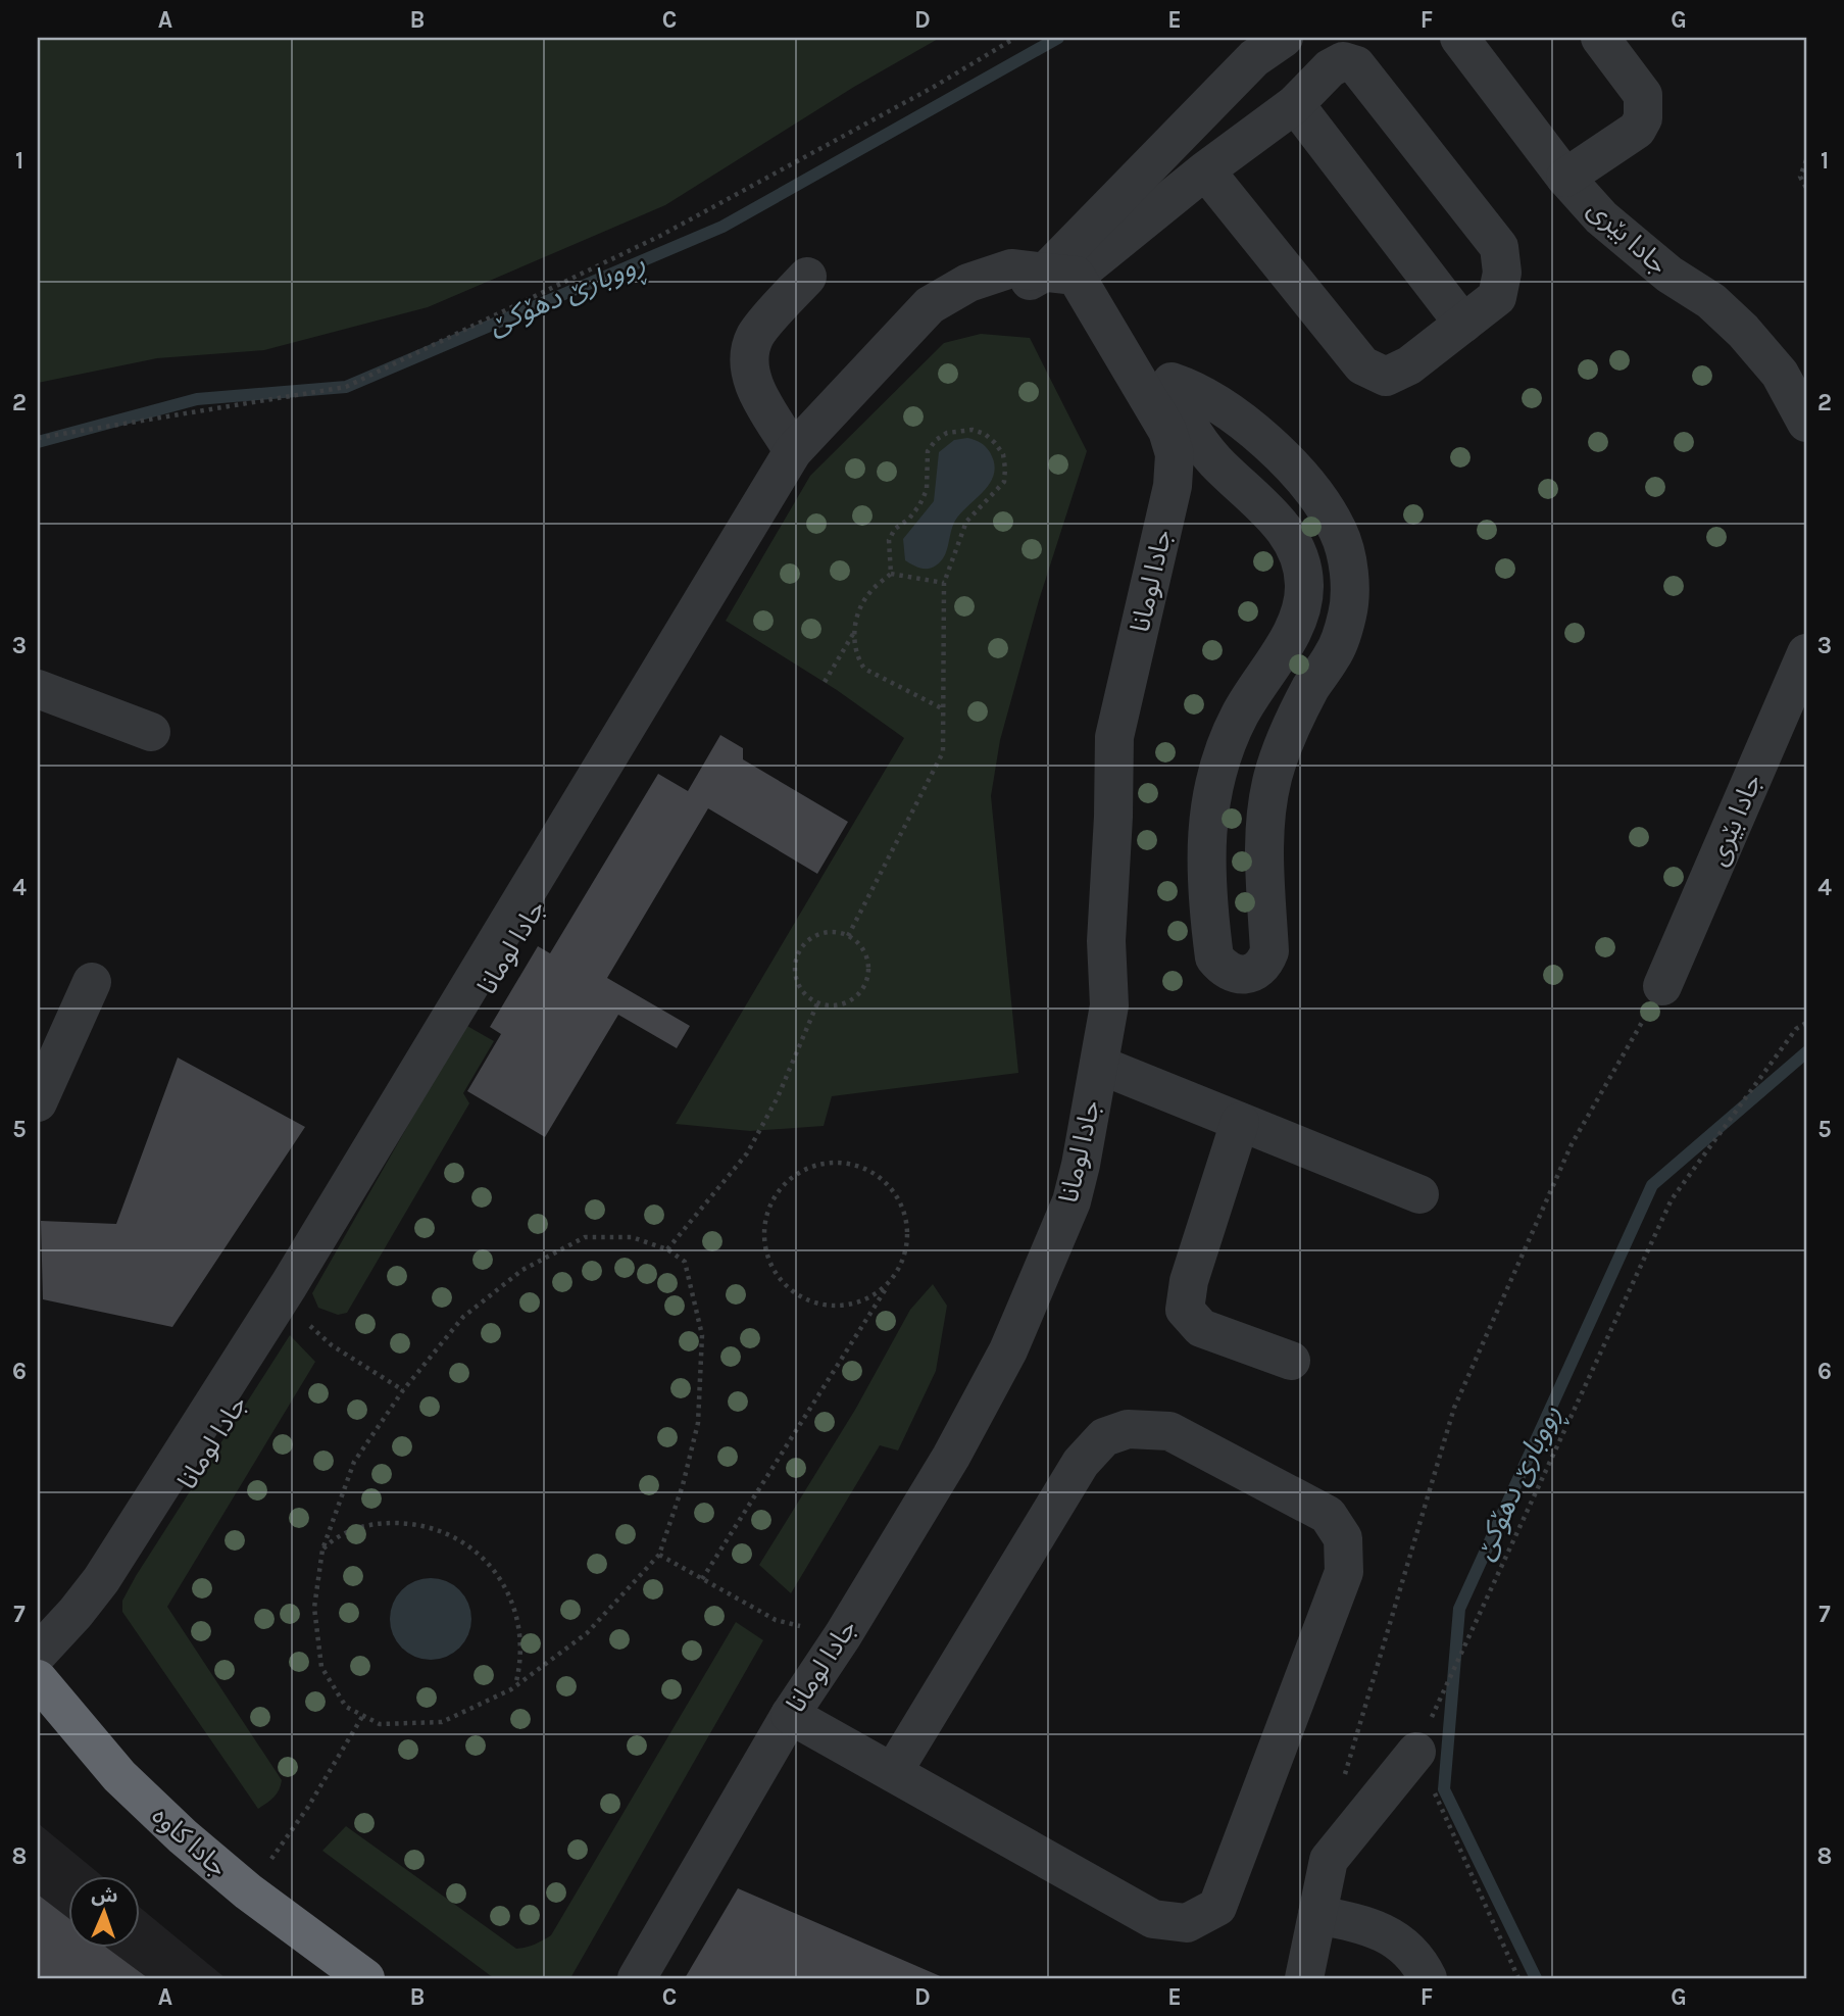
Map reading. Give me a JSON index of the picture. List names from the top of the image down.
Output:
{
  "streets": {
    "highway": ["جادا کاوه"],
    "street": ["جادا بێری", "جادا لومانا"]
  },
  "crossings": [
    ["جادا لومانا", "جادا کاوه"]
  ],
  "water": ["ڕووبارێ دهۆكێ"],
  "north": "top",
  "grid": {
    "columns": [
      "A",
      "B",
      "C",
      "D",
      "E",
      "F",
      "G"
    ],
    "rows": [
      "1",
      "2",
      "3",
      "4",
      "5",
      "6",
      "7",
      "8"
    ]
  }
}
